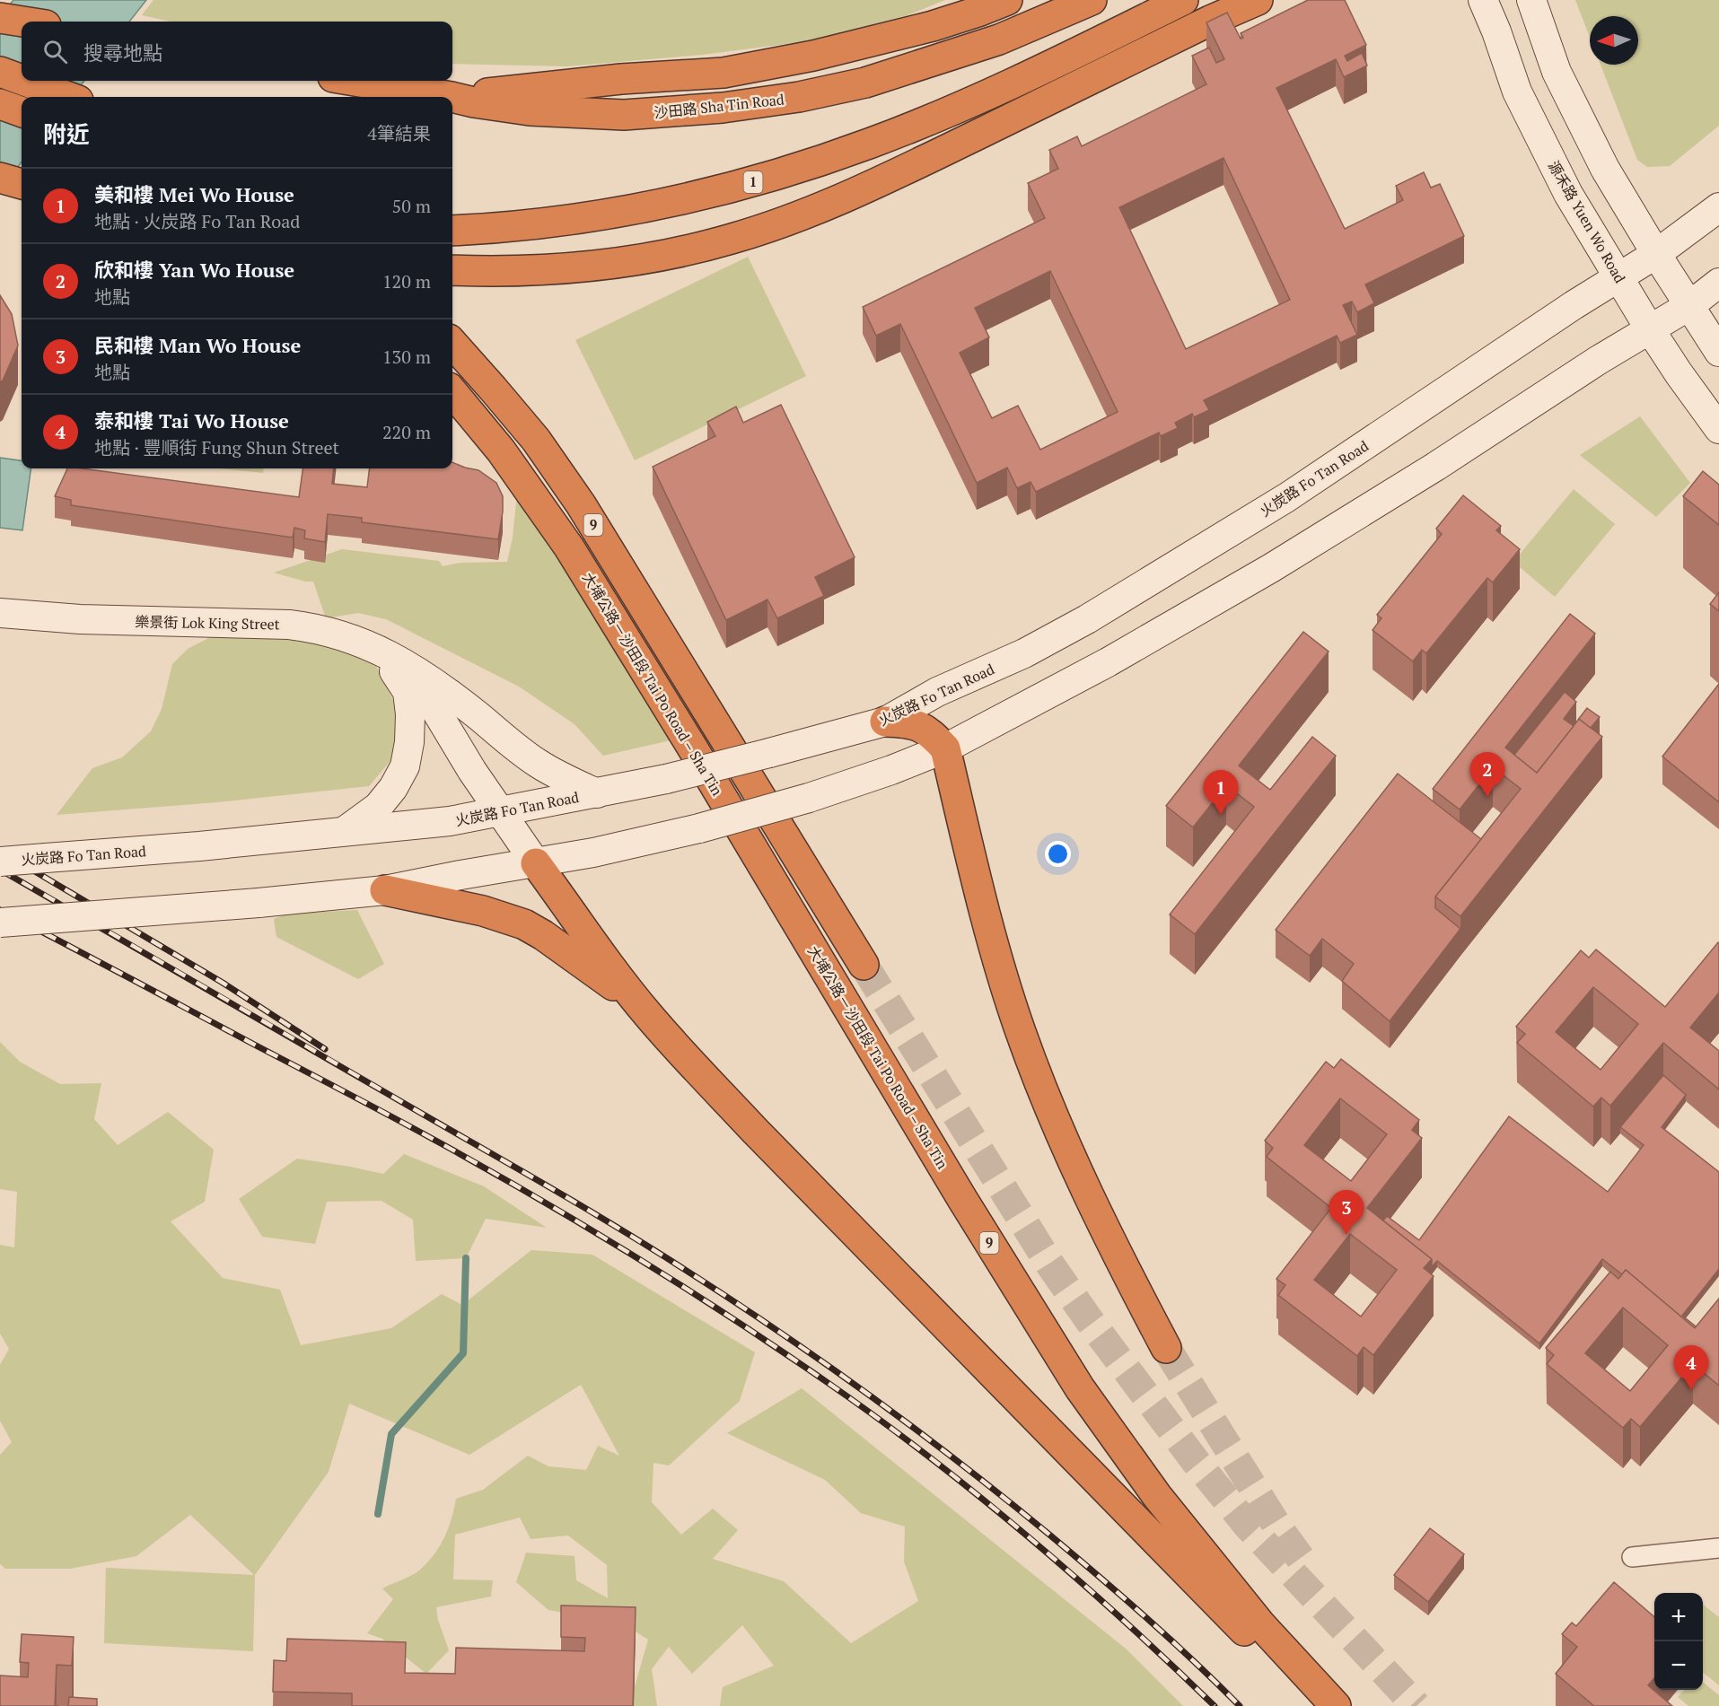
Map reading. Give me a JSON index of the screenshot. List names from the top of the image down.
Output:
{
  "streets": {
    "highway": [
      "沙田路 Sha Tin Road",
      "1",
      "9",
      "大埔公路－沙田段 Tai Po Road – Sha Tin"
    ],
    "main road": ["源禾路 Yuen Wo Road", "火炭路 Fo Tan Road", "樂景街 Lok King Street"]
  },
  "crossings": [
    ["源禾路 Yuen Wo Road", "火炭路 Fo Tan Road"],
    ["火炭路 Fo Tan Road", "樂景街 Lok King Street"]
  ],
  "north": "left",
  "page": {
    "search": "搜尋地點",
    "heading": ["附近", "4筆結果"],
    "list": [
      {
        "mark": "1",
        "name": "美和樓 Mei Wo House",
        "note": "地點 · 火炭路 Fo Tan Road",
        "value": "50 m"
      },
      {
        "mark": "2",
        "name": "欣和樓 Yan Wo House",
        "note": "地點",
        "value": "120 m"
      },
      {
        "mark": "3",
        "name": "民和樓 Man Wo House",
        "note": "地點",
        "value": "130 m"
      },
      {
        "mark": "4",
        "name": "泰和樓 Tai Wo House",
        "note": "地點 · 豐順街 Fung Shun Street",
        "value": "220 m"
      }
    ],
    "pins": [
      "2",
      "1",
      "3",
      "4"
    ],
    "map_buttons": ["+", "−"]
  }
}
